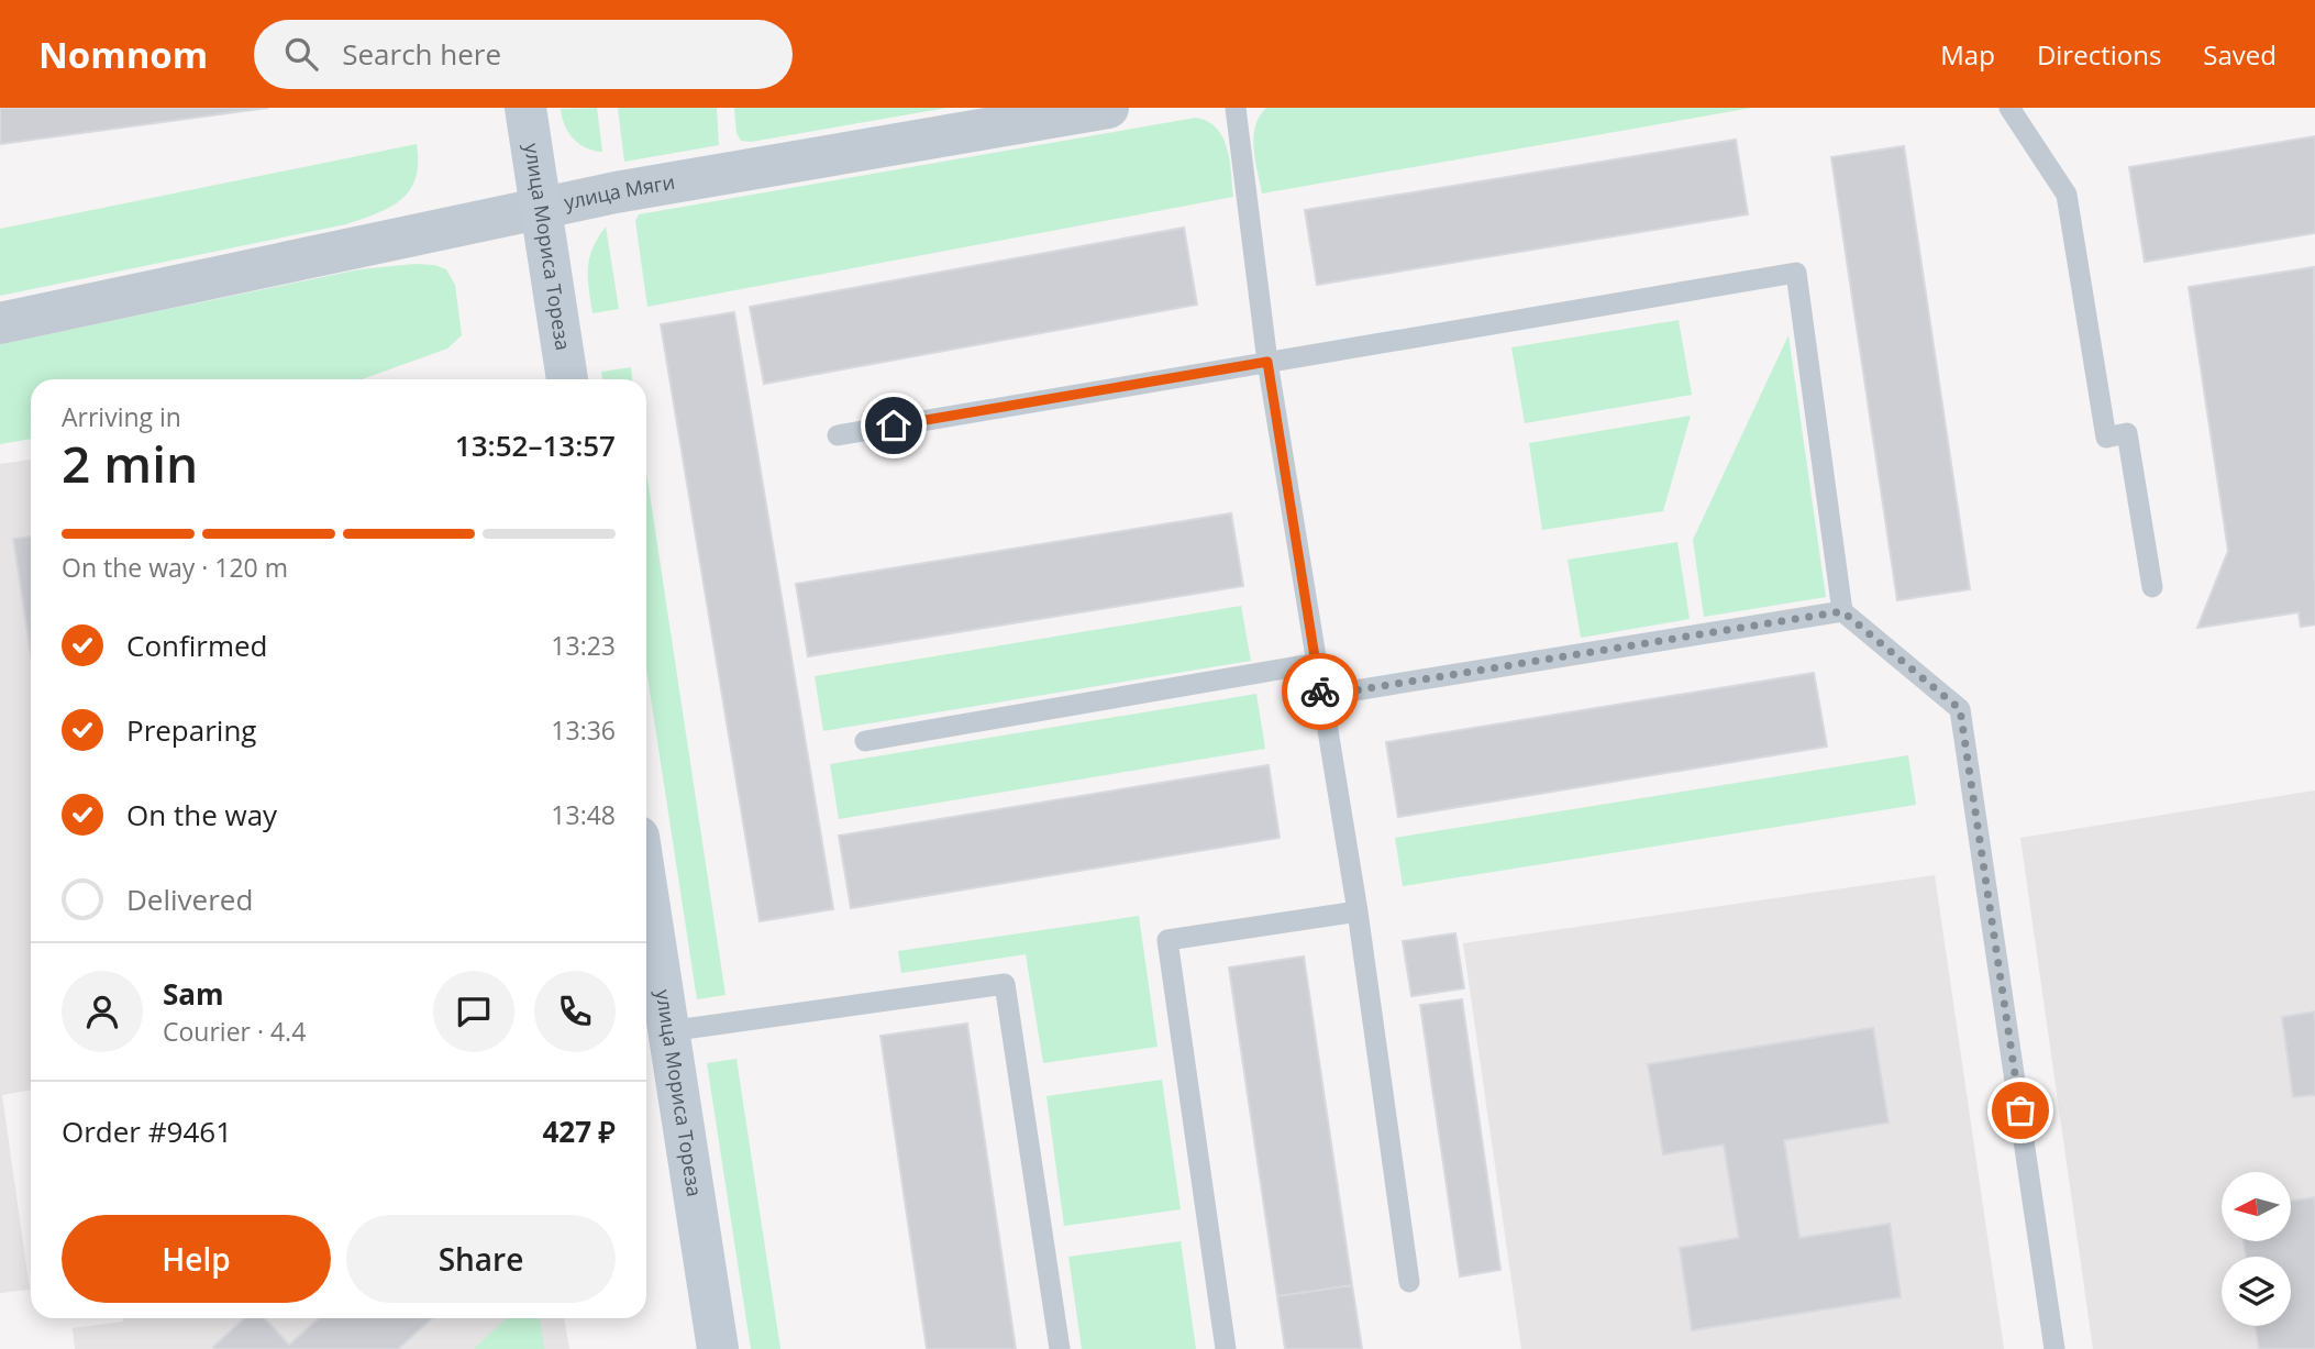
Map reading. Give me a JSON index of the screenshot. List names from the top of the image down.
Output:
{
  "streets": {
    "main road": ["улица Мориса Тореза"],
    "street": ["улица Мяги"]
  },
  "crossings": [
    ["улица Мяги", "улица Мориса Тореза"]
  ],
  "north": "left",
  "page": {
    "header": "Nomnom",
    "search": "Search here",
    "nav": ["Map", "Directions", "Saved"],
    "heading": ["2 min", "Arriving in", "13:52–13:57"],
    "panel": [
      "Sam",
      "Courier · 4.4",
      "Order #9461",
      "427 ₽"
    ],
    "bar": "On the way · 120 m",
    "list": [
      ["Confirmed", "13:23"],
      ["Preparing", "13:36"],
      ["On the way", "13:48"],
      "Delivered"
    ],
    "buttons": ["Help", "Share"]
  }
}
